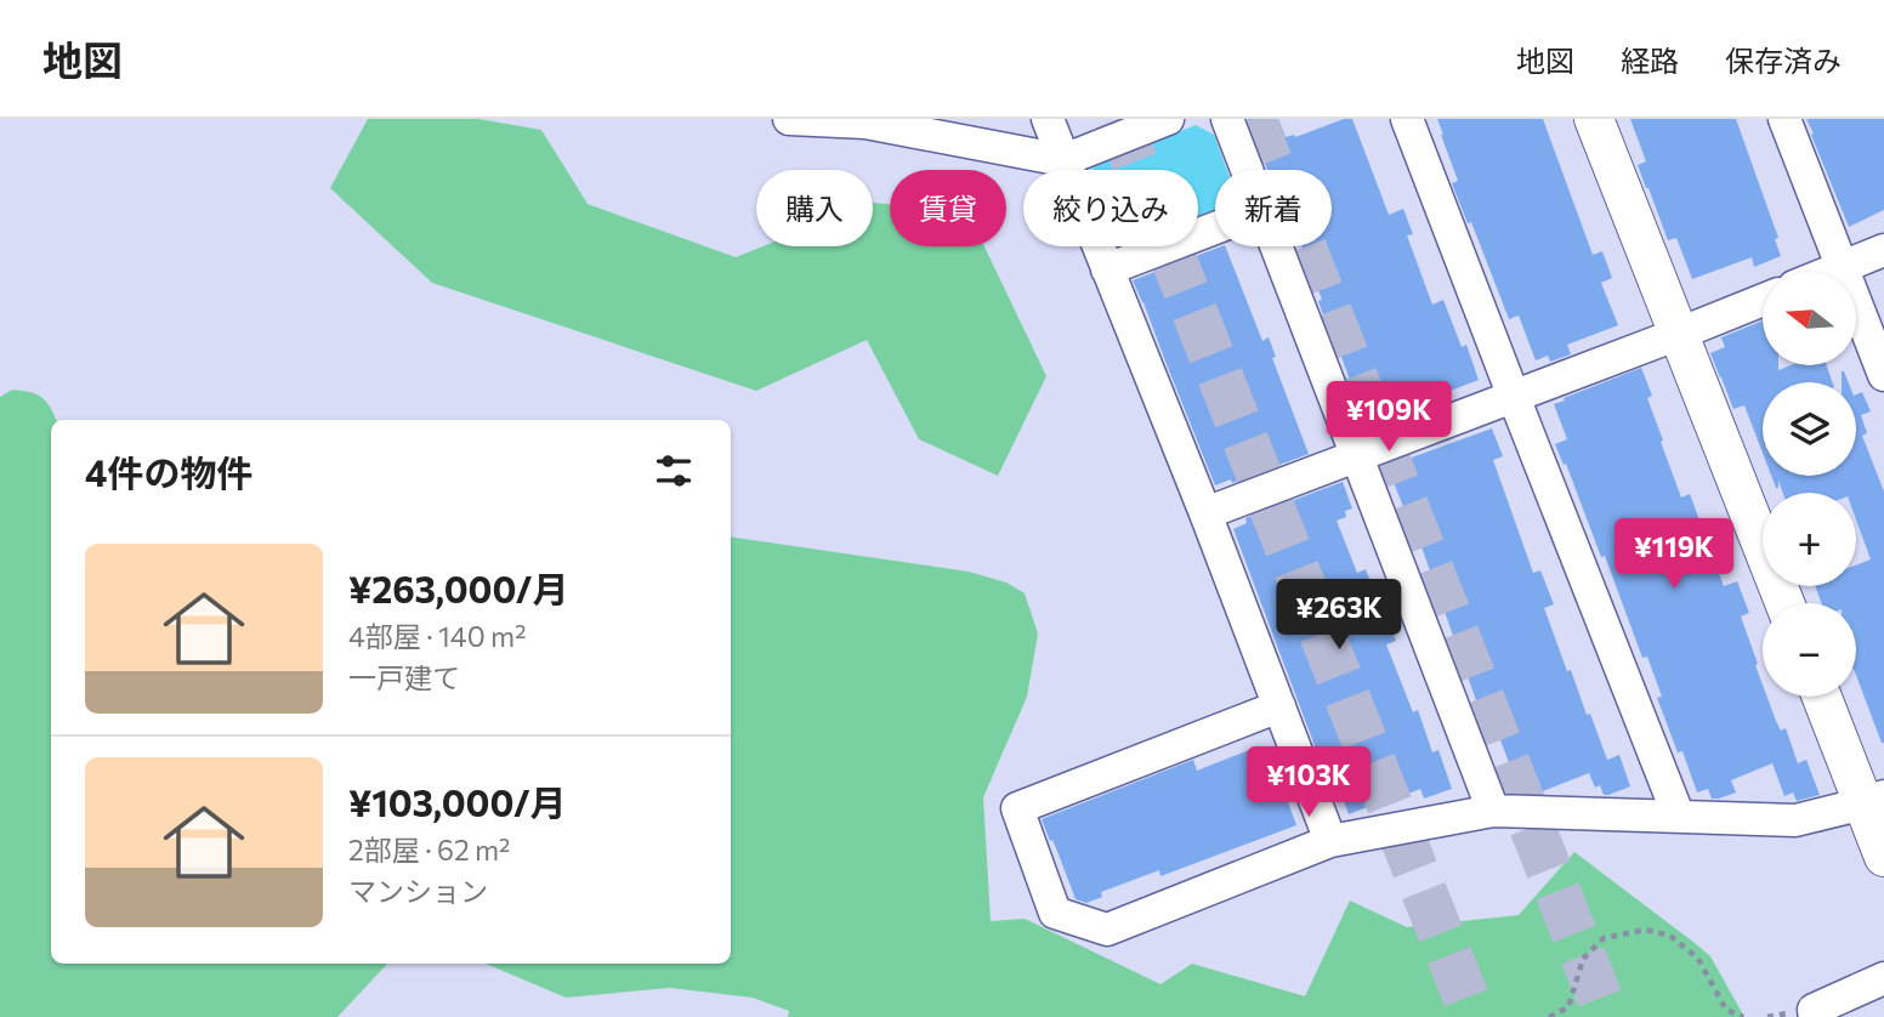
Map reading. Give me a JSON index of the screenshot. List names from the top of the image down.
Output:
{
  "north": "left",
  "page": {
    "header": "地図",
    "nav": ["地図", "経路", "保存済み"],
    "chip": [
      "購入",
      "賃貸",
      "絞り込み",
      "新着"
    ],
    "map_buttons": ["+", "−"],
    "price": [
      "¥109K",
      "¥119K",
      "¥263K",
      "¥103K"
    ],
    "heading": "4件の物件",
    "list": [
      {
        "name": "¥263,000/月",
        "note": "4部屋 · 140 m² · 一戸建て"
      },
      {
        "name": "¥103,000/月",
        "note": "2部屋 · 62 m² · マンション"
      }
    ]
  }
}
